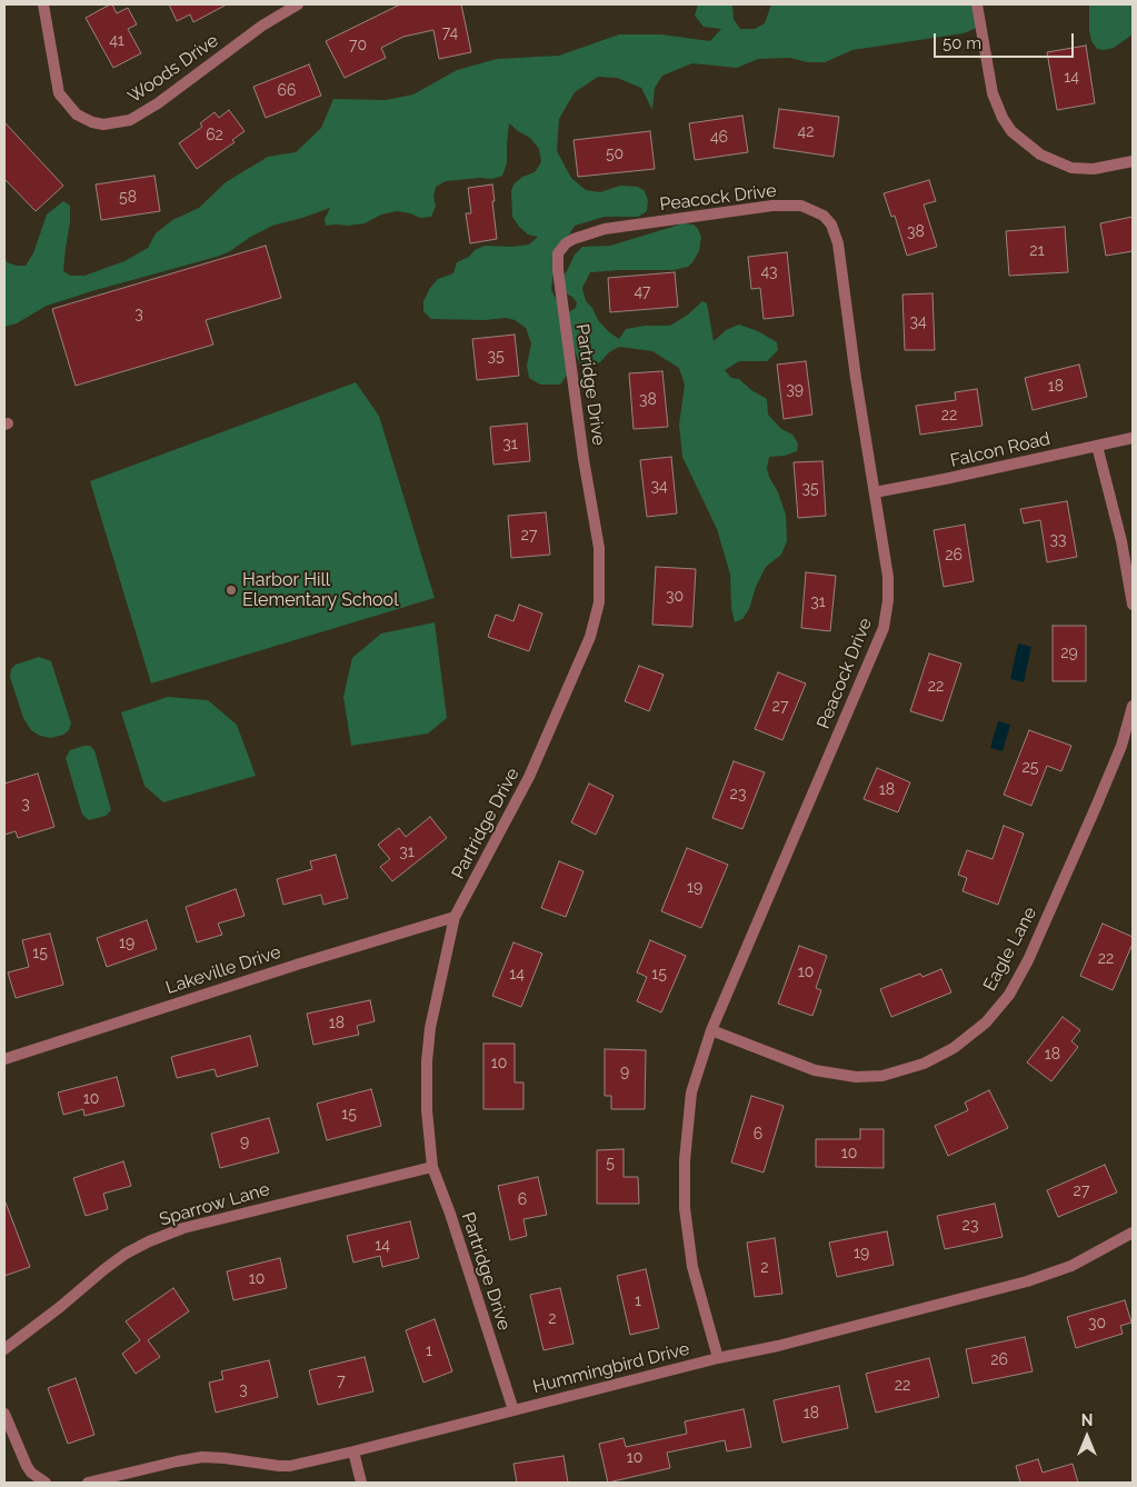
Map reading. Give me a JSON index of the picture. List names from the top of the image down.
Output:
{
  "streets": {
    "street": [
      "Woods Drive",
      "Peacock Drive",
      "Partridge Drive",
      "Falcon Road",
      "Eagle Lane",
      "Lakeville Drive",
      "Sparrow Lane",
      "Hummingbird Drive"
    ]
  },
  "crossings": [
    ["Peacock Drive", "Partridge Drive"],
    ["Peacock Drive", "Falcon Road"],
    ["Peacock Drive", "Eagle Lane"],
    ["Peacock Drive", "Hummingbird Drive"],
    ["Partridge Drive", "Lakeville Drive"],
    ["Partridge Drive", "Sparrow Lane"],
    ["Partridge Drive", "Hummingbird Drive"]
  ],
  "places": ["Harbor Hill Elementary School"],
  "house_numbers": [
    "74",
    "41",
    "70",
    "14",
    "66",
    "42",
    "62",
    "46",
    "50",
    "58",
    "38",
    "21",
    "43",
    "47",
    "3",
    "34",
    "35",
    "18",
    "39",
    "38",
    "22",
    "31",
    "34",
    "35",
    "27",
    "33",
    "26",
    "30",
    "31",
    "29",
    "22",
    "27",
    "25",
    "18",
    "23",
    "3",
    "31",
    "19",
    "19",
    "15",
    "22",
    "10",
    "14",
    "15",
    "18",
    "18",
    "10",
    "9",
    "10",
    "15",
    "6",
    "9",
    "10",
    "5",
    "27",
    "6",
    "23",
    "14",
    "19",
    "2",
    "10",
    "1",
    "2",
    "30",
    "1",
    "26",
    "7",
    "22",
    "3",
    "18",
    "10"
  ],
  "scale_bar": "50 m",
  "north": "top"
}
